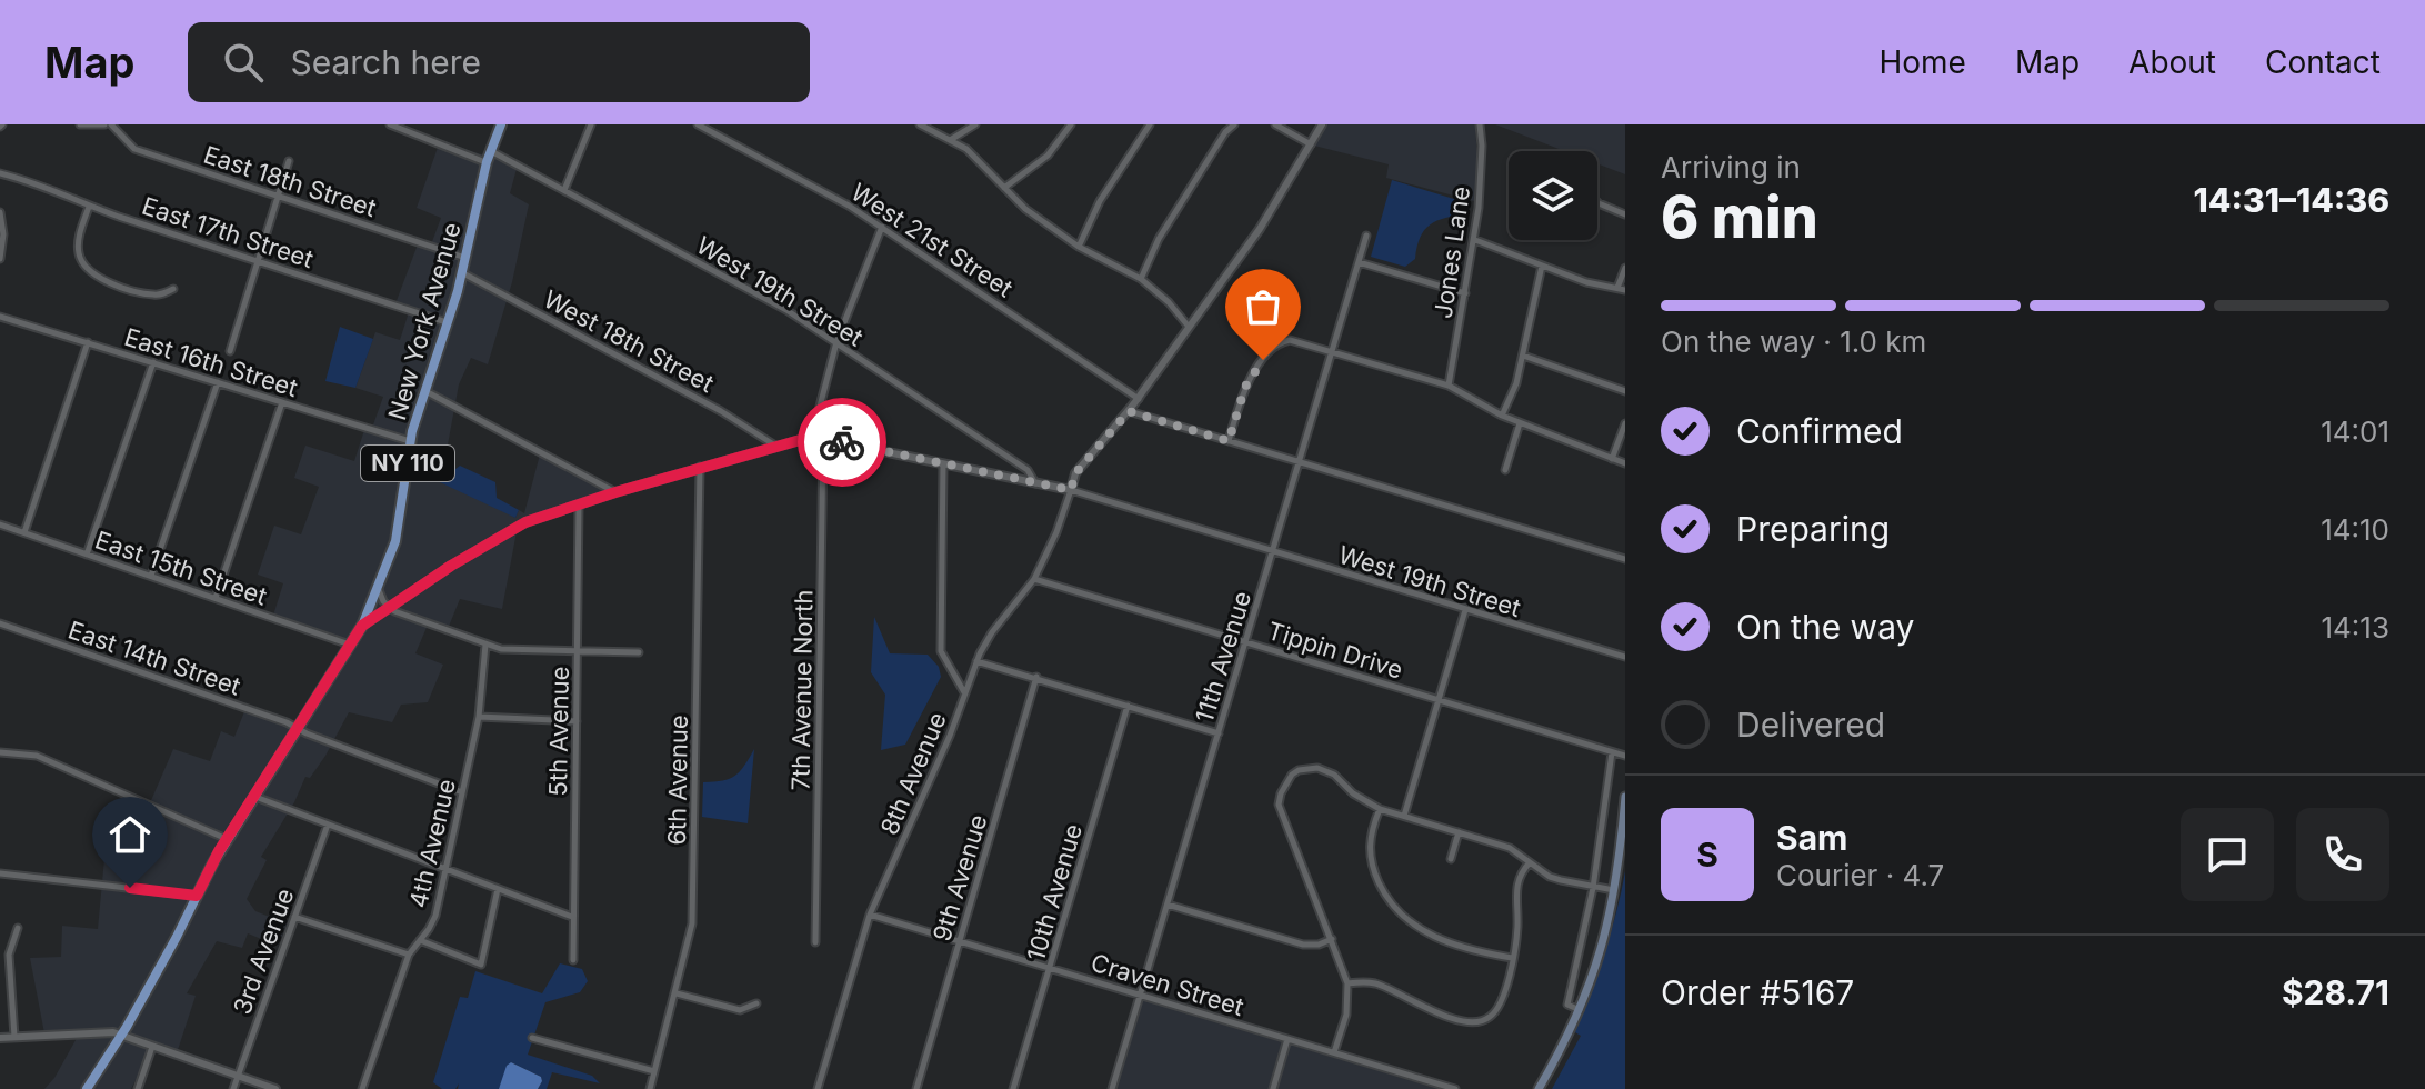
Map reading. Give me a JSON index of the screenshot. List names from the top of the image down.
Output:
{
  "streets": {
    "main road": ["New York Avenue", "NY 110"],
    "street": [
      "East 18th Street",
      "East 17th Street",
      "West 21st Street",
      "Jones Lane",
      "West 19th Street",
      "West 18th Street",
      "East 16th Street",
      "East 15th Street",
      "Tippin Drive",
      "11th Avenue",
      "East 14th Street",
      "7th Avenue North",
      "5th Avenue",
      "8th Avenue",
      "6th Avenue",
      "4th Avenue",
      "9th Avenue",
      "10th Avenue",
      "3rd Avenue",
      "Craven Street"
    ]
  },
  "crossings": [
    ["East 18th Street", "New York Avenue"],
    ["East 17th Street", "New York Avenue"],
    ["West 19th Street", "New York Avenue"],
    ["West 19th Street", "11th Avenue"],
    ["New York Avenue", "West 18th Street"],
    ["New York Avenue", "East 16th Street"],
    ["New York Avenue", "East 15th Street"],
    ["New York Avenue", "East 14th Street"],
    ["Tippin Drive", "11th Avenue"],
    ["11th Avenue", "Craven Street"],
    ["East 14th Street", "4th Avenue"],
    ["8th Avenue", "Craven Street"],
    ["9th Avenue", "Craven Street"],
    ["10th Avenue", "Craven Street"]
  ],
  "page": {
    "header": "Map",
    "search": "Search here",
    "nav": [
      "Home",
      "Map",
      "About",
      "Contact"
    ],
    "heading": ["6 min", "Arriving in", "14:31–14:36"],
    "panel": [
      "Sam",
      "Courier · 4.7",
      "Order #5167",
      "$28.71"
    ],
    "bar": "On the way · 1.0 km",
    "list": [
      ["Confirmed", "14:01"],
      ["Preparing", "14:10"],
      ["On the way", "14:13"],
      "Delivered"
    ],
    "round": "S"
  }
}
